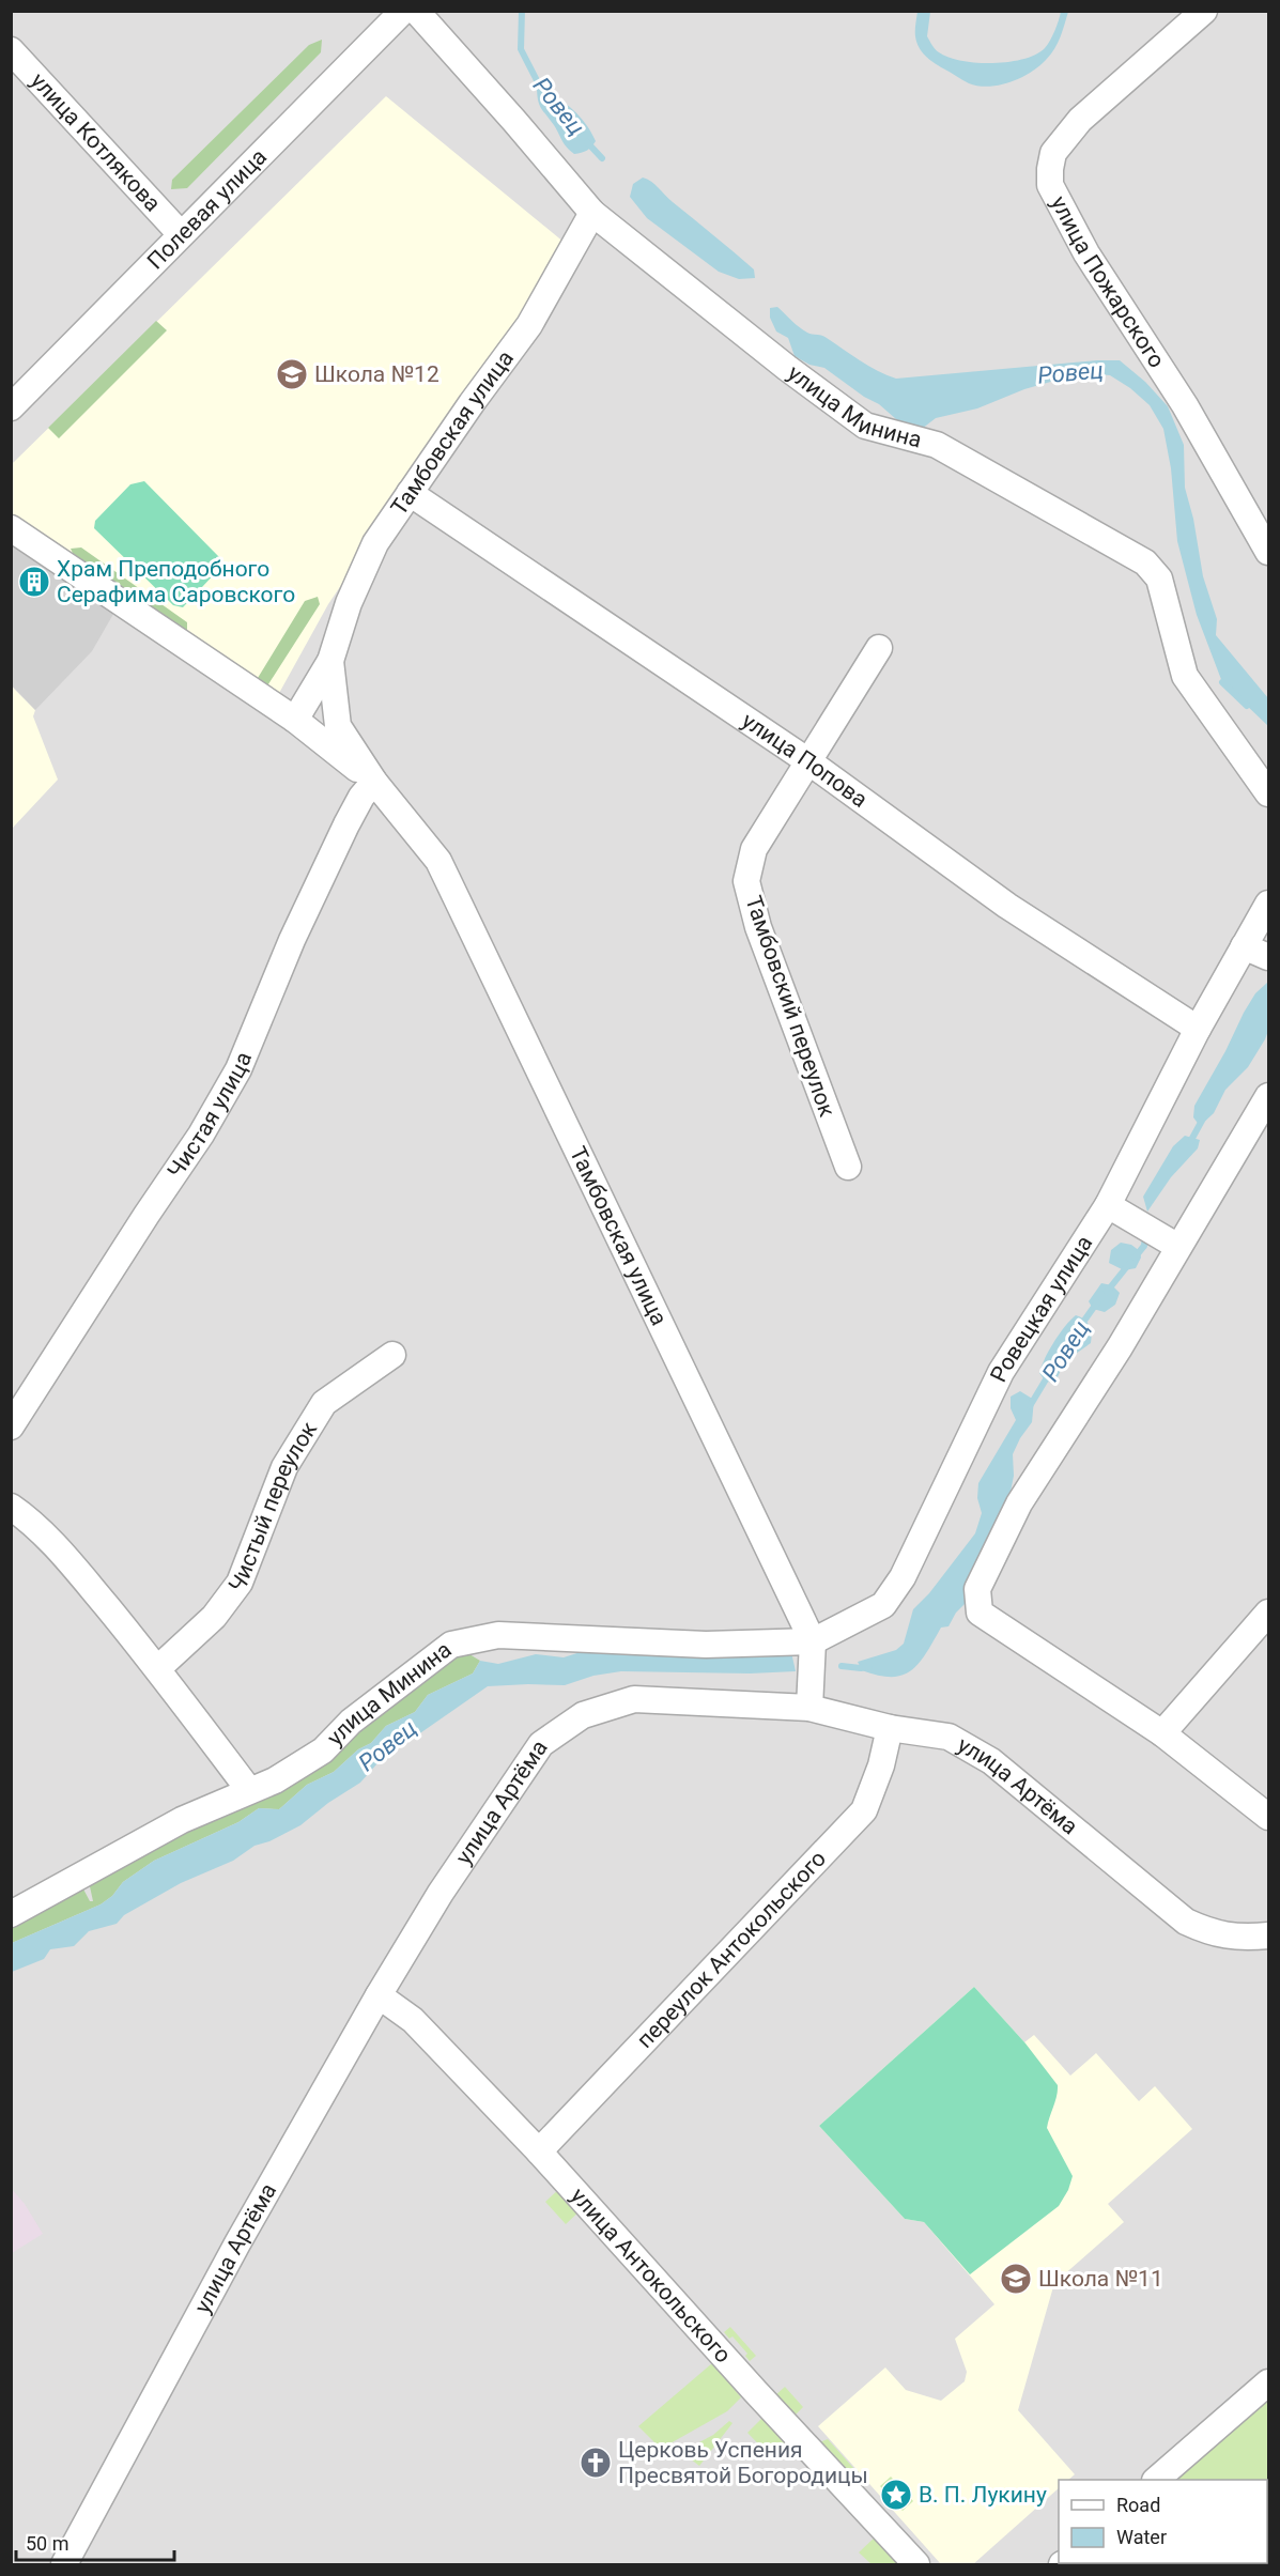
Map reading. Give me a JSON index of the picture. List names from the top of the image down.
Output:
{
  "streets": {
    "street": [
      "улица Котлякова",
      "Полевая улица",
      "улица Пожарского",
      "улица Минина",
      "Тамбовская улица",
      "улица Попова",
      "Тамбовский переулок",
      "Чистая улица",
      "Ровецкая улица",
      "Чистый переулок",
      "улица Артёма",
      "переулок Антокольского",
      "улица Антокольского"
    ]
  },
  "crossings": [
    ["улица Котлякова", "Полевая улица"],
    ["улица Минина", "Тамбовская улица"],
    ["улица Минина", "Ровецкая улица"],
    ["Тамбовская улица", "улица Попова"],
    ["Тамбовская улица", "Чистая улица"],
    ["Тамбовская улица", "Ровецкая улица"],
    ["Тамбовская улица", "улица Артёма"],
    ["улица Попова", "Тамбовский переулок"],
    ["улица Попова", "Ровецкая улица"],
    ["улица Артёма", "переулок Антокольского"],
    ["улица Артёма", "улица Антокольского"],
    ["переулок Антокольского", "улица Антокольского"]
  ],
  "water": ["Ровец"],
  "places": {
    "school or university": ["Школа №12", "Школа №11"],
    "building": ["Храм Преподобного Серафима Саровского"],
    "church": ["Церковь Успения Пресвятой Богородицы"],
    "place": ["В. П. Лукину"]
  },
  "legend": ["Road", "Water"],
  "scale_bar": "50 m"
}
